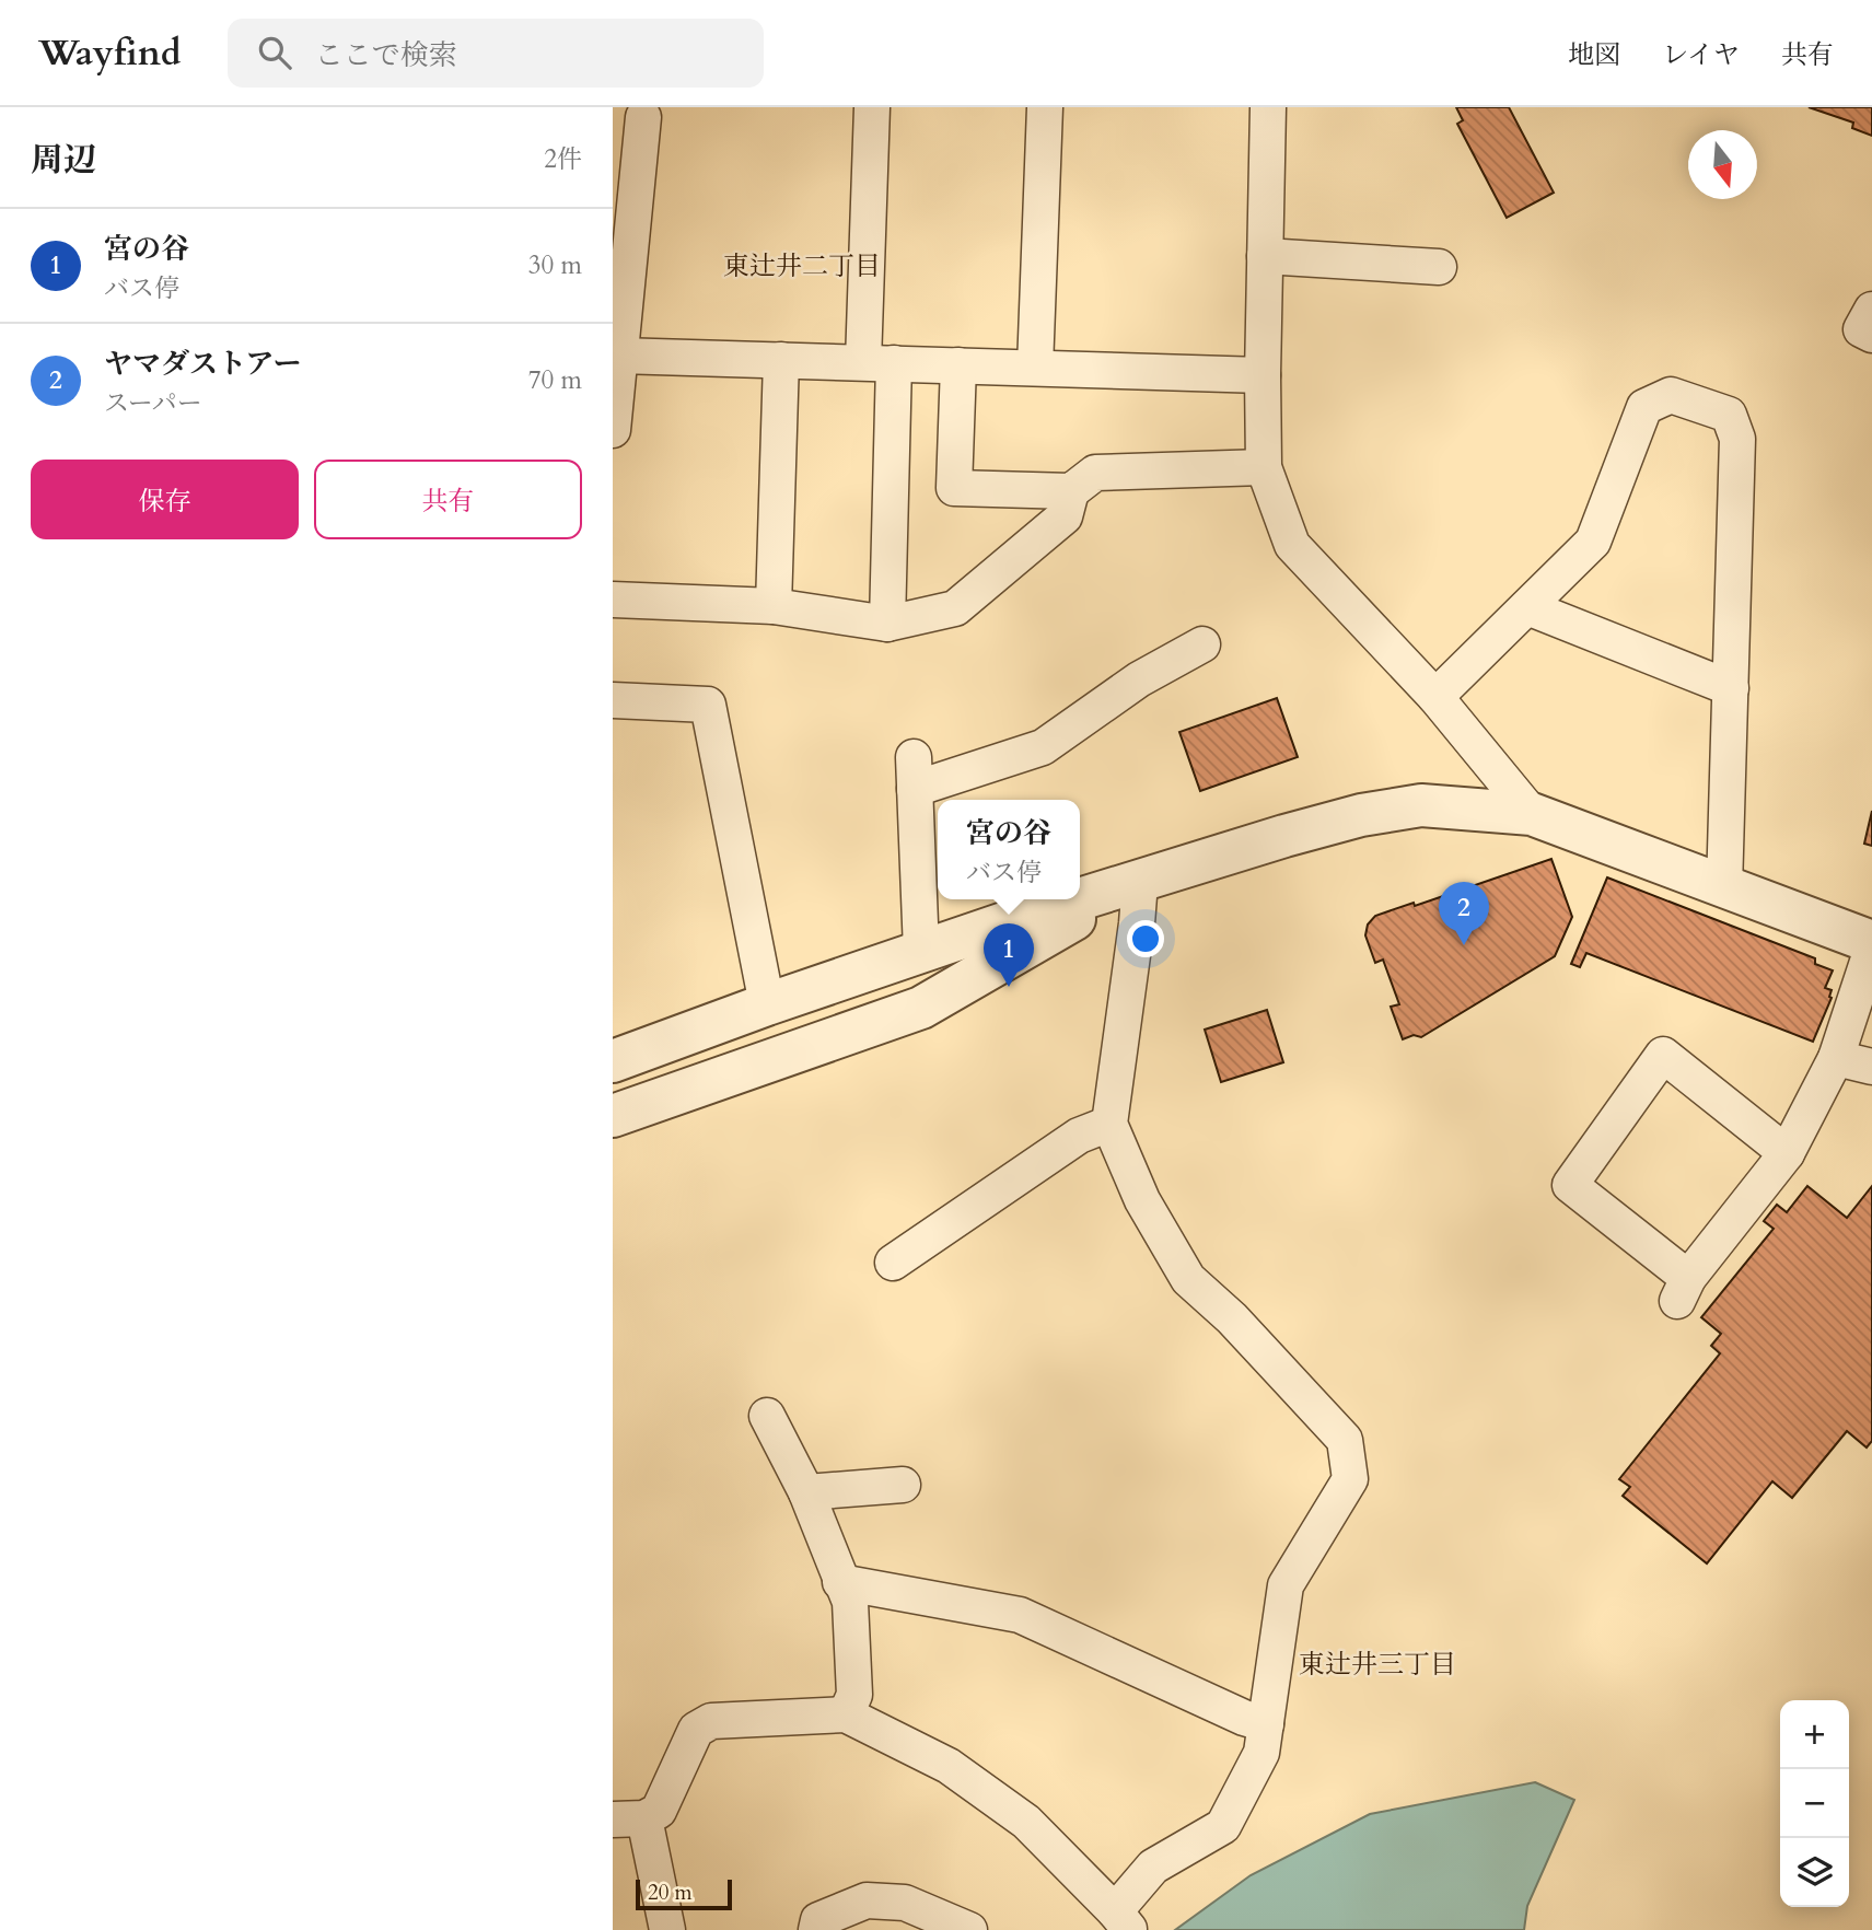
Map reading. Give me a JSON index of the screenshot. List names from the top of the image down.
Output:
{
  "districts": ["東辻井二丁目", "東辻井三丁目"],
  "scale_bar": "20 m",
  "north": "bottom",
  "page": {
    "header": "Wayfind",
    "search": "ここで検索",
    "nav": ["地図", "レイヤ", "共有"],
    "heading": ["周辺", "2件"],
    "list": [
      {
        "mark": "1",
        "name": "宮の谷",
        "note": "バス停",
        "value": "30 m"
      },
      {
        "mark": "2",
        "name": "ヤマダストアー",
        "note": "スーパー",
        "value": "70 m"
      }
    ],
    "buttons": ["保存", "共有"],
    "popup": ["宮の谷", "バス停"],
    "pins": ["2", "1"],
    "map_buttons": ["+", "−"],
    "scale": "20 m"
  }
}
